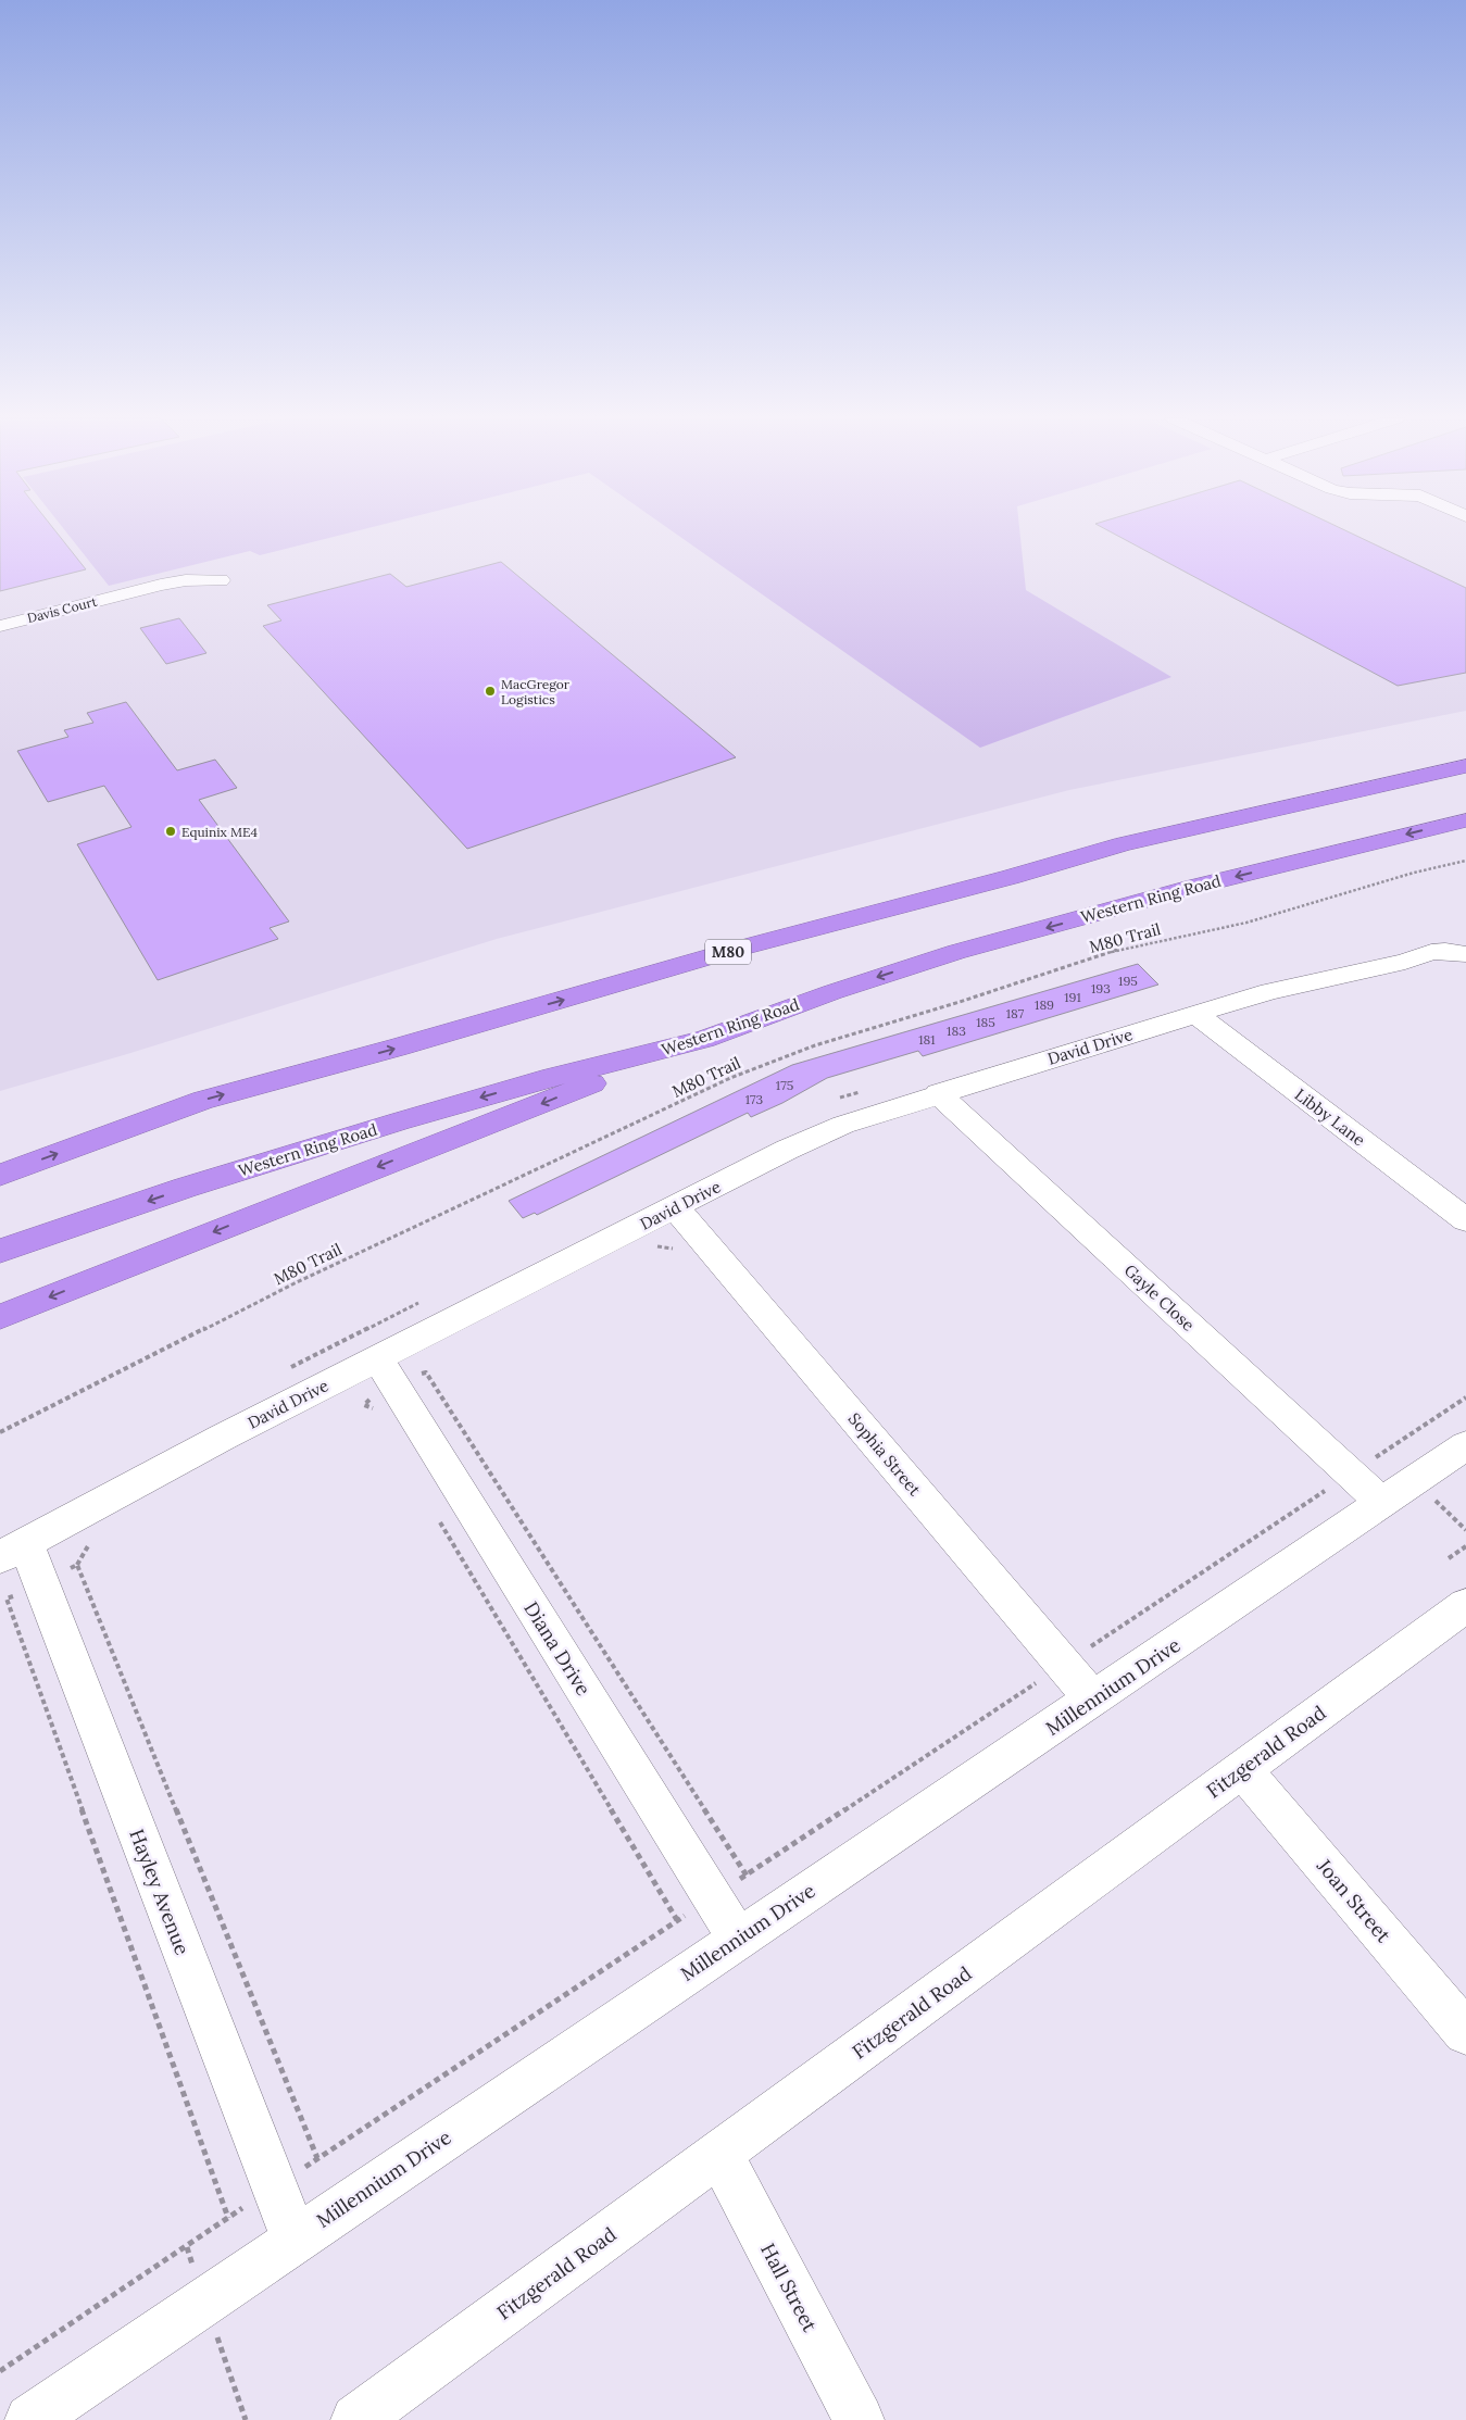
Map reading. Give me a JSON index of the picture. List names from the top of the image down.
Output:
{
  "streets": {
    "highway": ["Western Ring Road", "M80"],
    "street": [
      "Davis Court",
      "David Drive",
      "Libby Lane",
      "Gayle Close",
      "Sophia Street",
      "Diana Drive",
      "Millennium Drive",
      "Fitzgerald Road",
      "Hayley Avenue",
      "Joan Street",
      "Hall Street"
    ],
    "path": ["M80 Trail"]
  },
  "crossings": [
    ["David Drive", "Libby Lane"],
    ["David Drive", "Gayle Close"],
    ["David Drive", "Sophia Street"],
    ["David Drive", "Diana Drive"],
    ["David Drive", "Hayley Avenue"],
    ["Gayle Close", "Millennium Drive"],
    ["Sophia Street", "Millennium Drive"],
    ["Diana Drive", "Millennium Drive"],
    ["Millennium Drive", "Hayley Avenue"],
    ["Fitzgerald Road", "Joan Street"],
    ["Fitzgerald Road", "Hall Street"]
  ],
  "places": ["MacGregor Logistics", "Equinix ME4"],
  "house_numbers": [
    "195",
    "193",
    "191",
    "189",
    "187",
    "185",
    "183",
    "181",
    "175",
    "173"
  ]
}
